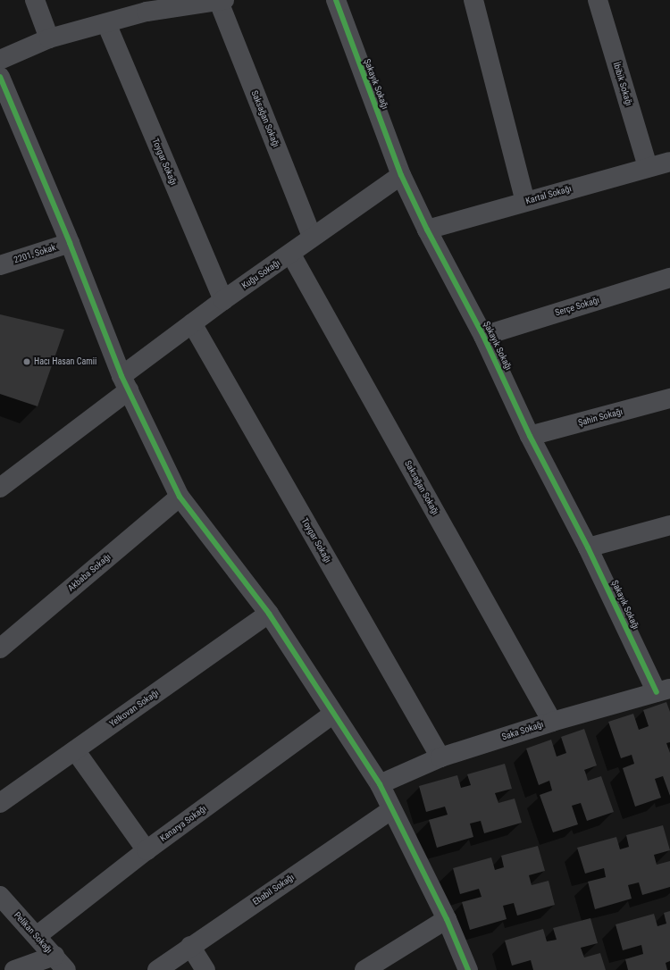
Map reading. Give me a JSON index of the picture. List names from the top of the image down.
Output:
{
  "streets": {
    "street": [
      "Şakayık Sokağı",
      "İbibik Sokağı",
      "Saksağan Sokağı",
      "Toygar Sokağı",
      "Kartal Sokağı",
      "2201. Sokak",
      "Kuğu Sokağı",
      "Serçe Sokağı",
      "Şahin Sokağı",
      "Akbaba Sokağı",
      "Yelkovan Sokağı",
      "Saka Sokağı",
      "Kanarya Sokağı",
      "Ebabil Sokağı",
      "Pelikan Sokağı"
    ]
  },
  "crossings": [
    ["Şakayık Sokağı", "Kartal Sokağı"],
    ["Şakayık Sokağı", "Kuğu Sokağı"],
    ["Şakayık Sokağı", "Serçe Sokağı"],
    ["Şakayık Sokağı", "Şahin Sokağı"],
    ["Şakayık Sokağı", "Saka Sokağı"],
    ["İbibik Sokağı", "Kartal Sokağı"],
    ["Saksağan Sokağı", "Kuğu Sokağı"],
    ["Saksağan Sokağı", "Saka Sokağı"],
    ["Toygar Sokağı", "Kuğu Sokağı"],
    ["Toygar Sokağı", "Saka Sokağı"],
    ["Kanarya Sokağı", "Pelikan Sokağı"]
  ],
  "places": ["Hacı Hasan Camii"]
}
